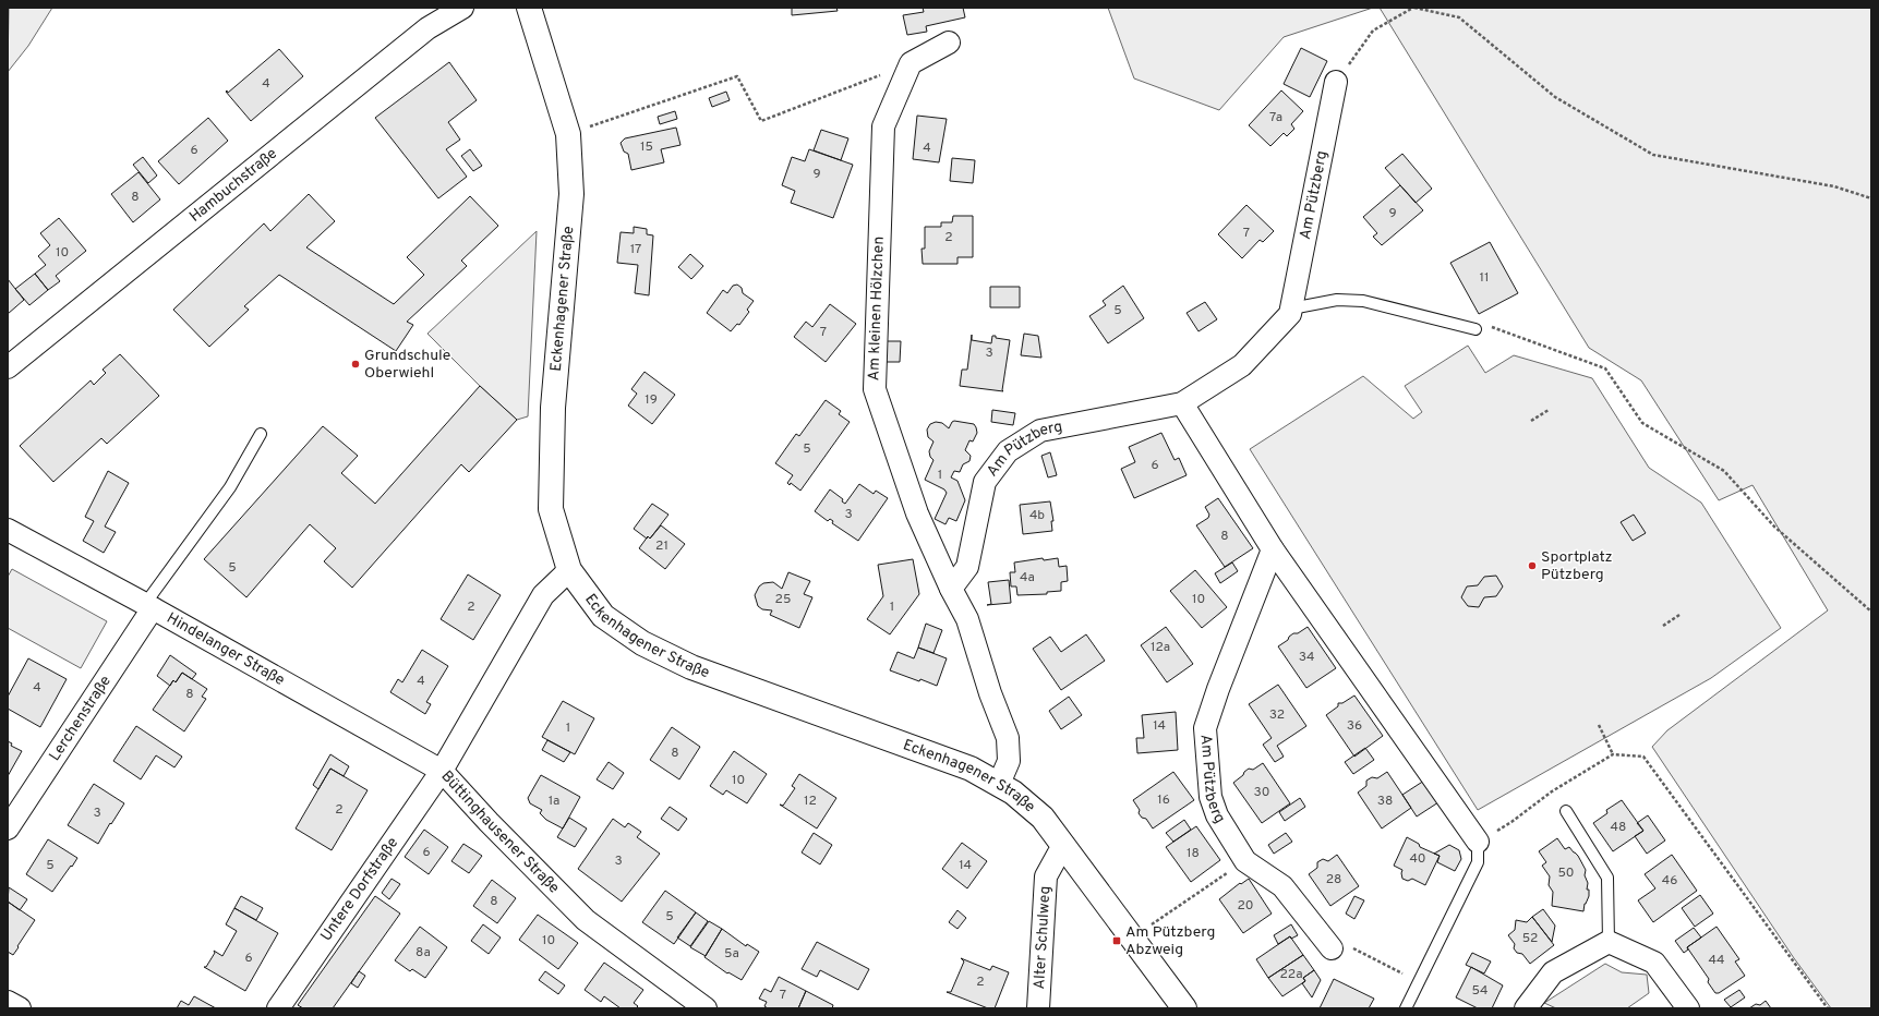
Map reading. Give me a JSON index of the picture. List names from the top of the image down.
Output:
{
  "streets": {
    "main road": ["Eckenhagener Straße"],
    "street": [
      "Hambuchstraße",
      "Am Pützberg",
      "Am kleinen Hölzchen",
      "Hindelanger Straße",
      "Lerchenstraße",
      "Büttinghausener Straße",
      "Untere Dorfstraße",
      "Alter Schulweg"
    ]
  },
  "crossings": [
    ["Am Pützberg", "Am kleinen Hölzchen"],
    ["Eckenhagener Straße", "Büttinghausener Straße"],
    ["Eckenhagener Straße", "Alter Schulweg"],
    ["Hindelanger Straße", "Lerchenstraße"],
    ["Hindelanger Straße", "Büttinghausener Straße"],
    ["Hindelanger Straße", "Untere Dorfstraße"],
    ["Büttinghausener Straße", "Untere Dorfstraße"]
  ],
  "places": {
    "other": ["Grundschule Oberwiehl", "Sportplatz Pützberg"],
    "transit": ["Am Pützberg Abzweig"]
  },
  "house_numbers": [
    "4",
    "7a",
    "15",
    "4",
    "6",
    "9",
    "8",
    "9",
    "7",
    "2",
    "17",
    "10",
    "11",
    "5",
    "7",
    "3",
    "19",
    "5",
    "6",
    "1",
    "3",
    "4b",
    "8",
    "21",
    "5",
    "4a",
    "25",
    "10",
    "2",
    "1",
    "12a",
    "34",
    "4",
    "4",
    "8",
    "32",
    "14",
    "36",
    "1",
    "8",
    "10",
    "30",
    "16",
    "1a",
    "12",
    "38",
    "2",
    "3",
    "48",
    "6",
    "18",
    "40",
    "3",
    "5",
    "14",
    "50",
    "28",
    "46",
    "8",
    "20",
    "5",
    "52",
    "10",
    "8a",
    "5a",
    "6",
    "44",
    "22a",
    "2",
    "54",
    "7"
  ]
}
